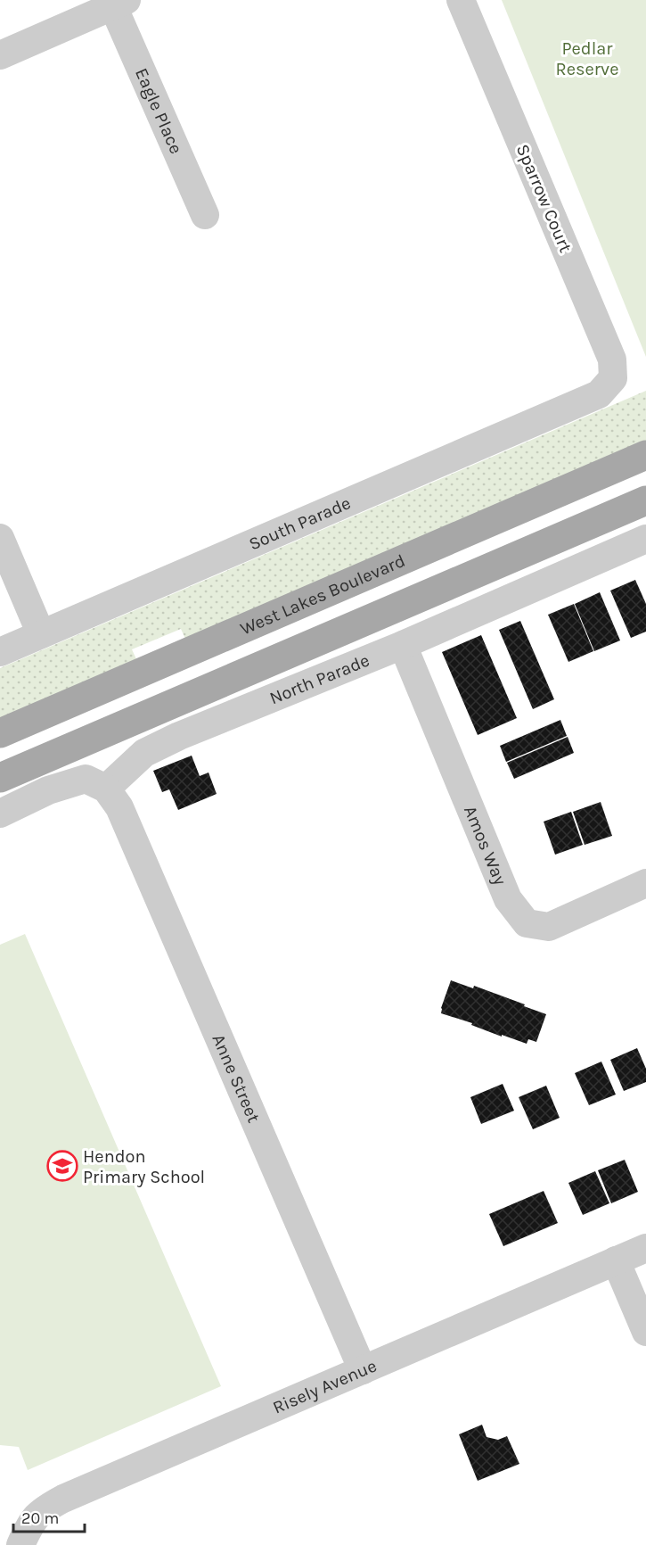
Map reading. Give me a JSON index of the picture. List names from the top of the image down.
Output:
{
  "streets": {
    "main road": ["West Lakes Boulevard"],
    "street": [
      "Eagle Place",
      "Sparrow Court",
      "South Parade",
      "North Parade",
      "Amos Way",
      "Anne Street",
      "Risely Avenue"
    ]
  },
  "crossings": [
    ["Sparrow Court", "South Parade"],
    ["North Parade", "Amos Way"],
    ["North Parade", "Anne Street"],
    ["Anne Street", "Risely Avenue"]
  ],
  "parks": ["Pedlar Reserve"],
  "places": {
    "school or university": ["Hendon Primary School"]
  },
  "scale_bar": "20 m"
}
